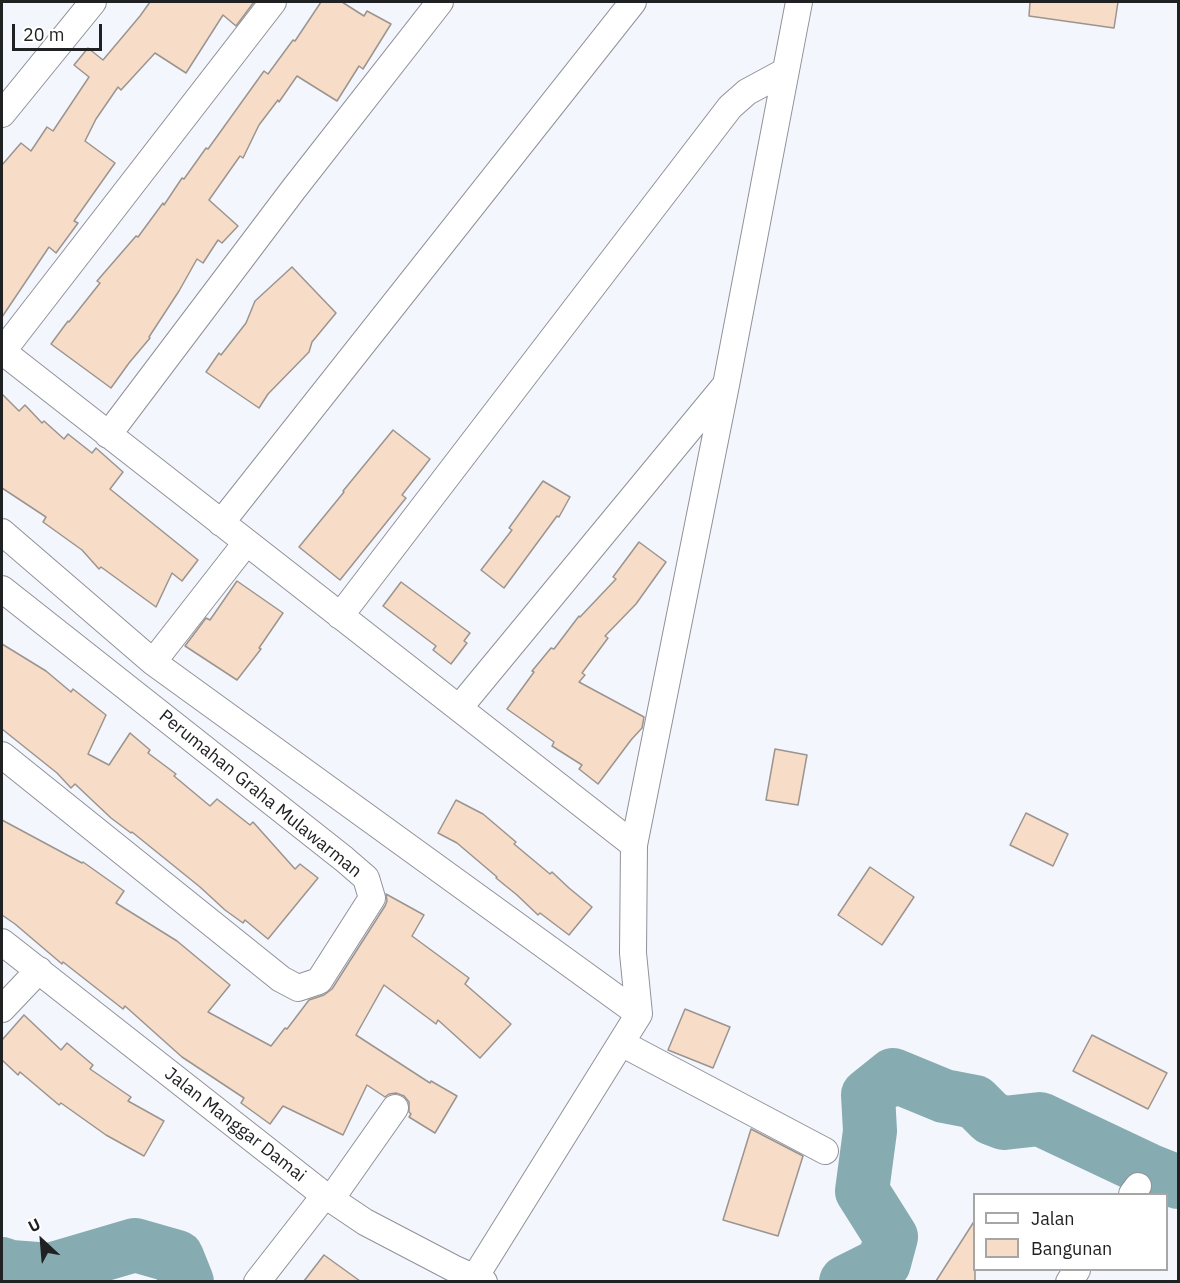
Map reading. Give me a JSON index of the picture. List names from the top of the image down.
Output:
{
  "streets": {
    "street": ["Perumahan Graha Mulawarman", "Jalan Manggar Damai"]
  },
  "legend": ["Jalan", "Bangunan"],
  "scale_bar": "20 m",
  "north": "top left"
}
